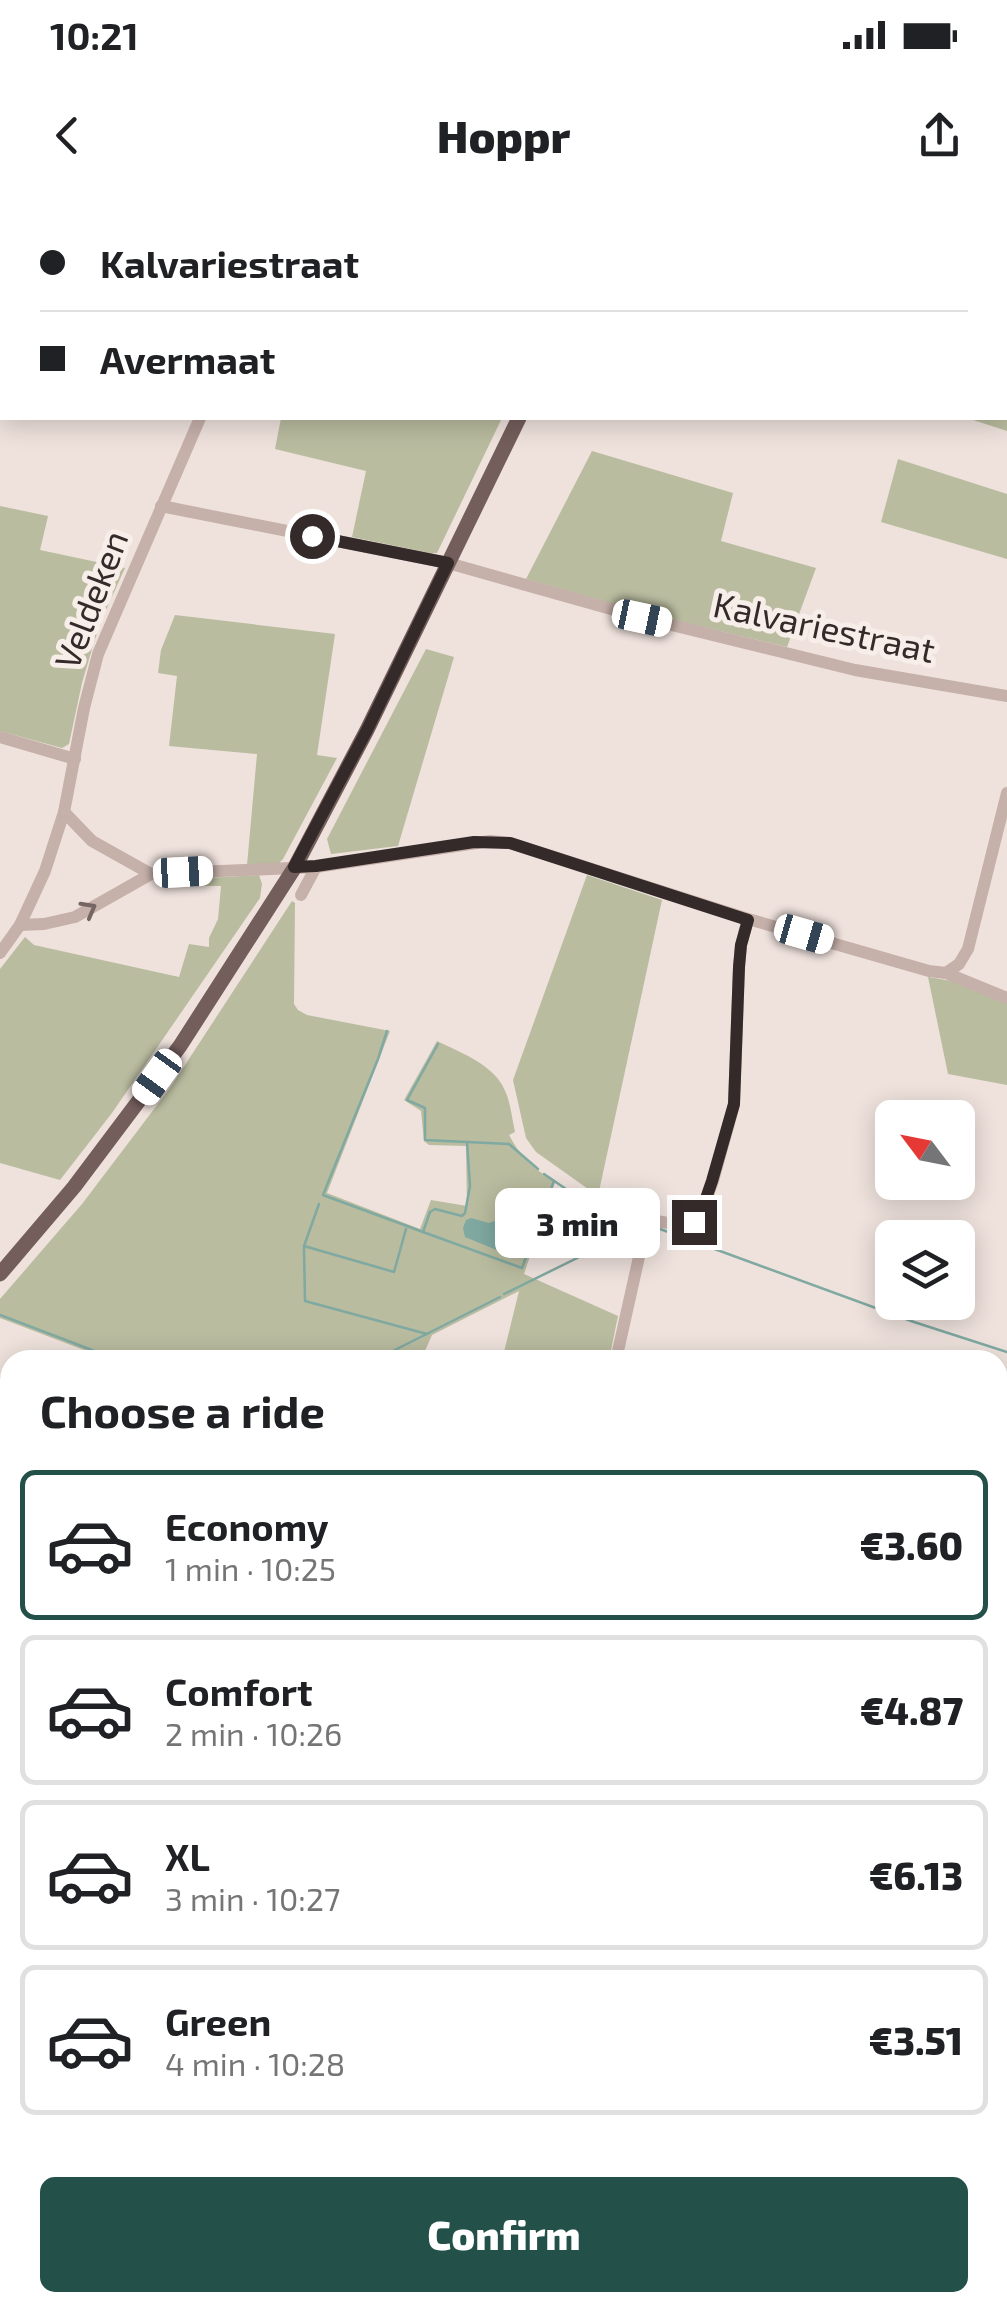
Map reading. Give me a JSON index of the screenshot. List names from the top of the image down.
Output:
{
  "streets": {
    "street": ["Veldeken", "Kalvariestraat"]
  },
  "crossings": [
    ["Veldeken", "Kalvariestraat"]
  ],
  "north": "top left",
  "page": {
    "status": "10:21",
    "header": "Hoppr",
    "banner": ["Kalvariestraat", "Avermaat"],
    "bubble": "3 min",
    "heading": "Choose a ride",
    "list": [
      {
        "name": "Economy",
        "note": "1 min · 10:25",
        "value": "€3.60"
      },
      {
        "name": "Comfort",
        "note": "2 min · 10:26",
        "value": "€4.87"
      },
      {
        "name": "XL",
        "note": "3 min · 10:27",
        "value": "€6.13"
      },
      {
        "name": "Green",
        "note": "4 min · 10:28",
        "value": "€3.51"
      }
    ],
    "buttons": "Confirm"
  }
}
